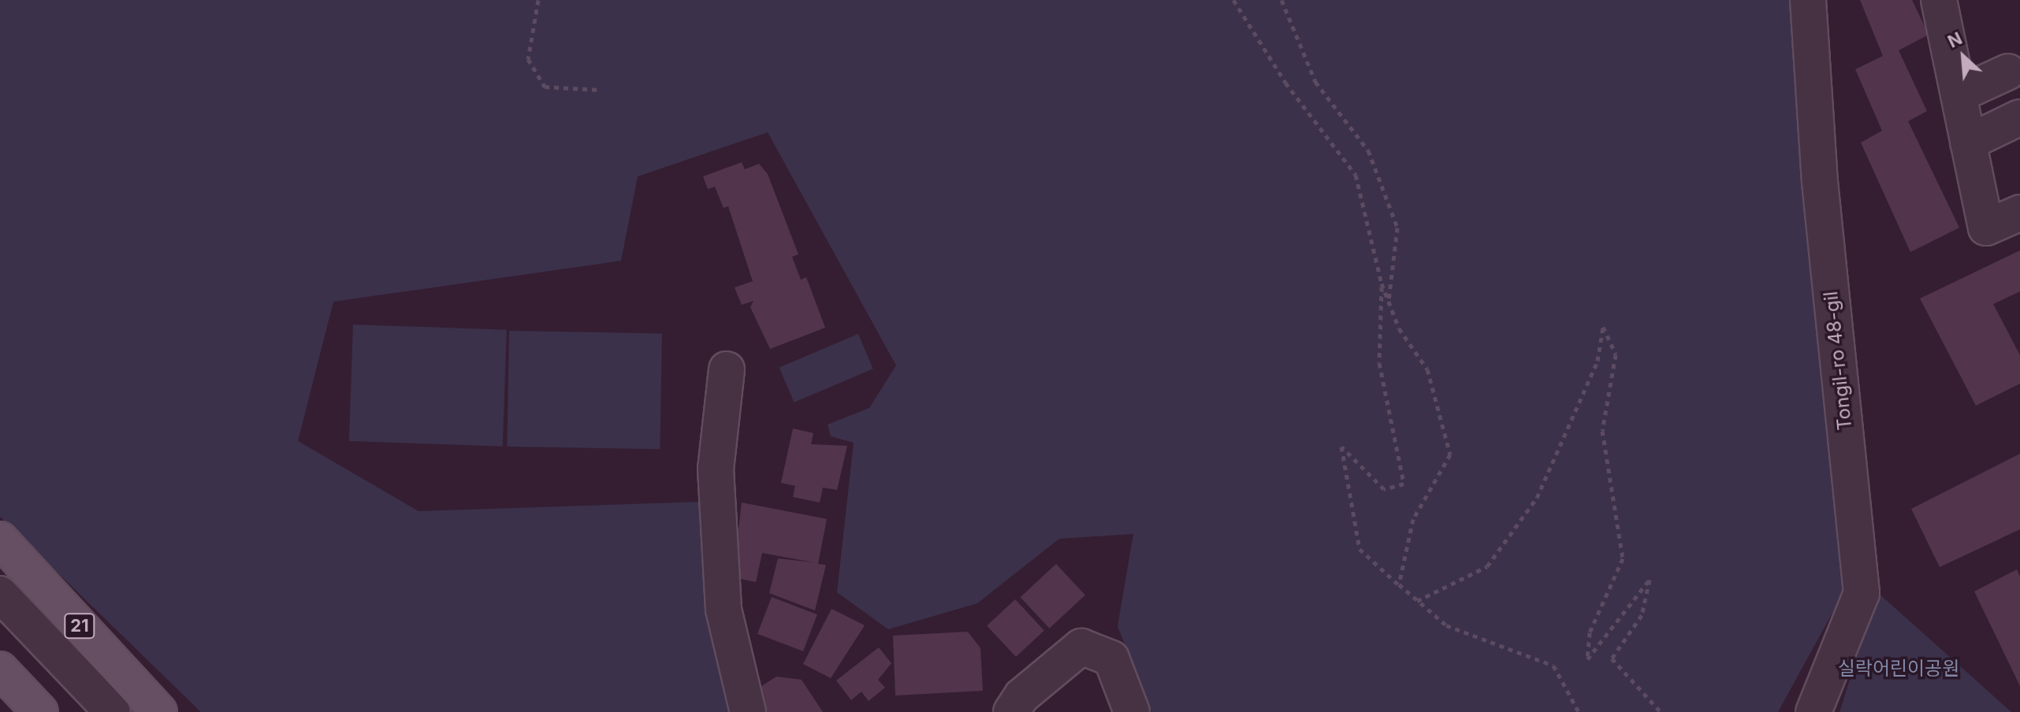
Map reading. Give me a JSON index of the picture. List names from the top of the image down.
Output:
{
  "streets": {
    "main road": ["21"],
    "street": ["Tongil-ro 48-gil"]
  },
  "parks": ["실락어린이공원"],
  "north": "top left"
}
